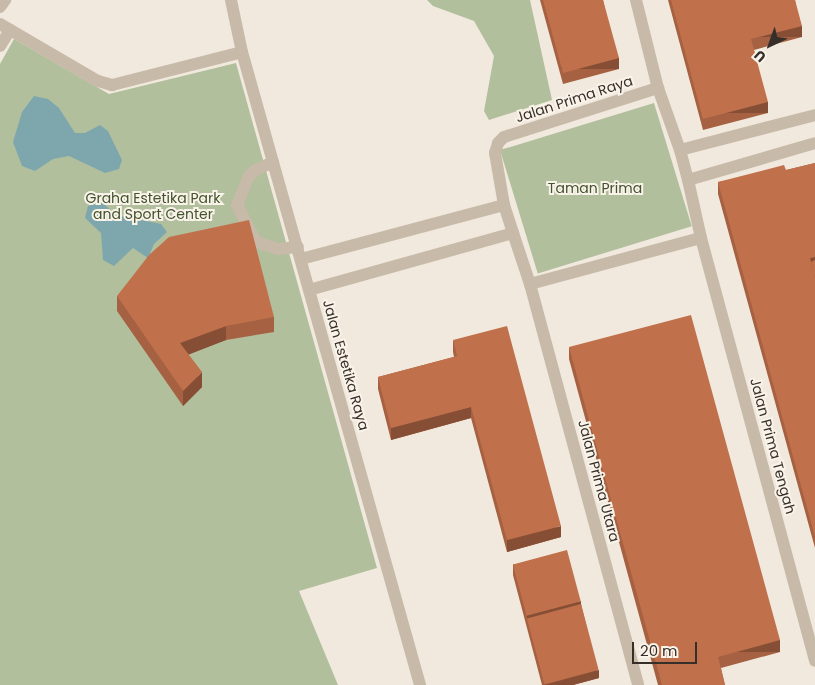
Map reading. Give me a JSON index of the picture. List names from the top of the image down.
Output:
{
  "streets": {
    "street": [
      "Jalan Prima Raya",
      "Jalan Estetika Raya",
      "Jalan Prima Tengah",
      "Jalan Prima Utara"
    ]
  },
  "crossings": [
    ["Jalan Prima Raya", "Jalan Prima Utara"]
  ],
  "parks": ["Taman Prima", "Graha Estetika Park and Sport Center"],
  "scale_bar": "20 m",
  "north": "bottom left"
}
